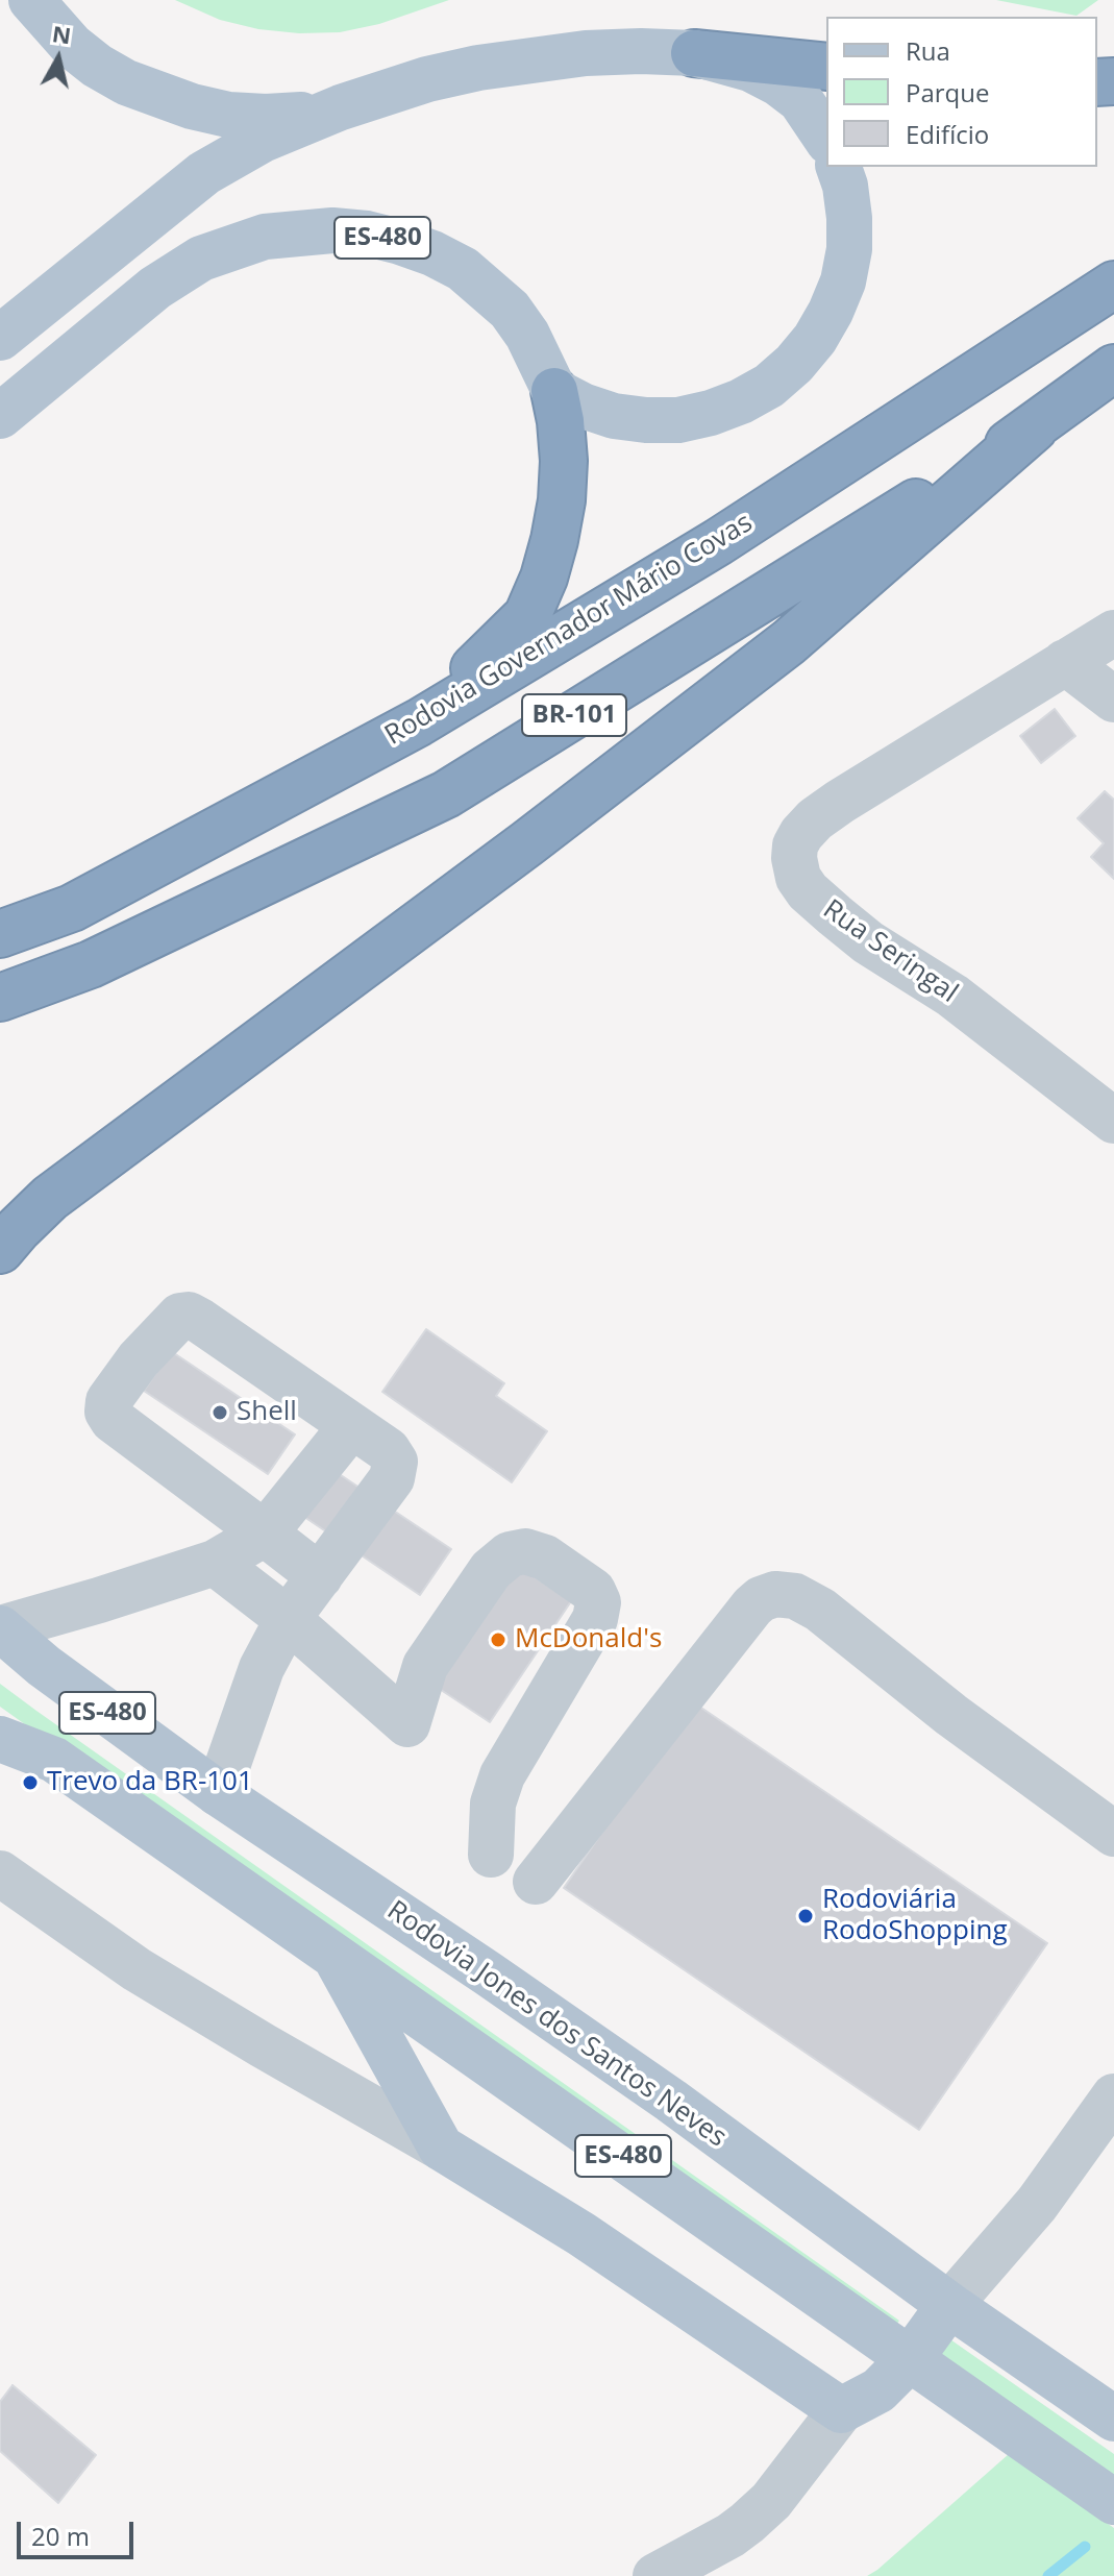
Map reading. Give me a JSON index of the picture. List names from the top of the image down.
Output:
{
  "streets": {
    "highway": ["Rodovia Governador Mário Covas", "BR-101"],
    "main road": ["ES-480", "Rodovia Jones dos Santos Neves"],
    "street": ["Rua Seringal"]
  },
  "places": [
    "Shell",
    "McDonald's",
    "Trevo da BR-101",
    "Rodoviária RodoShopping"
  ],
  "legend": ["Rua", "Parque", "Edifício"],
  "scale_bar": "20 m",
  "north": "top"
}
